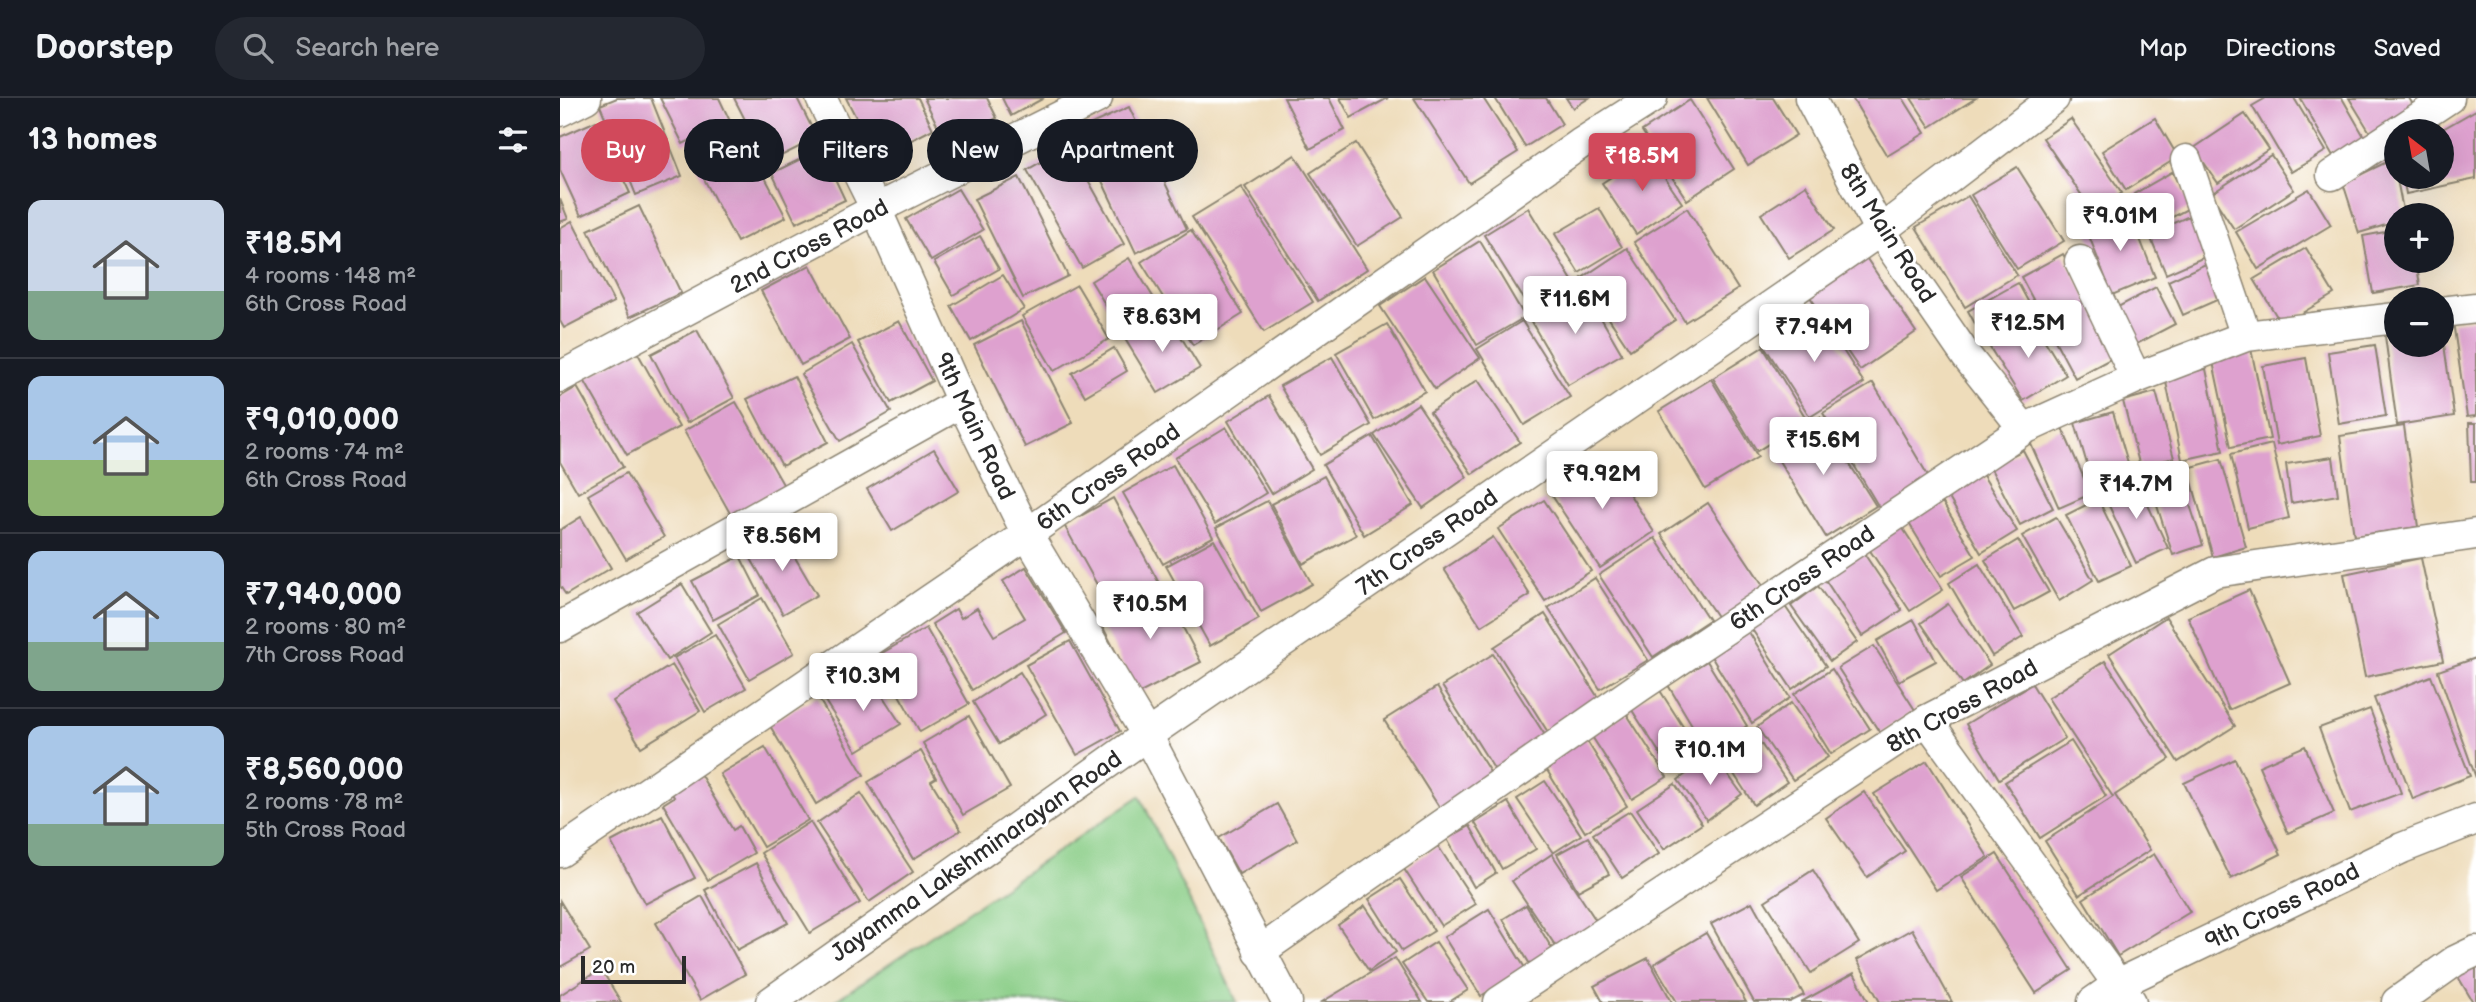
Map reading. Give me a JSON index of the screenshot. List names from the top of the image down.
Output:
{
  "streets": {
    "street": [
      "8th Main Road",
      "2nd Cross Road",
      "9th Main Road",
      "6th Cross Road",
      "7th Cross Road",
      "8th Cross Road",
      "Jayamma Lakshminarayan Road",
      "9th Cross Road"
    ]
  },
  "crossings": [
    ["8th Main Road", "6th Cross Road"],
    ["8th Main Road", "7th Cross Road"],
    ["2nd Cross Road", "9th Main Road"],
    ["9th Main Road", "6th Cross Road"],
    ["9th Main Road", "7th Cross Road"],
    ["9th Main Road", "Jayamma Lakshminarayan Road"],
    ["7th Cross Road", "Jayamma Lakshminarayan Road"]
  ],
  "scale_bar": "20 m",
  "north": "top left",
  "page": {
    "header": "Doorstep",
    "search": "Search here",
    "nav": ["Map", "Directions", "Saved"],
    "heading": "13 homes",
    "map_buttons": ["+", "−"],
    "chip": [
      "Buy",
      "Rent",
      "Filters",
      "New",
      "Apartment"
    ],
    "price": [
      "₹18.5M",
      "₹9.01M",
      "₹11.6M",
      "₹8.63M",
      "₹12.5M",
      "₹7.94M",
      "₹15.6M",
      "₹9.92M",
      "₹14.7M",
      "₹8.56M",
      "₹10.5M",
      "₹10.3M",
      "₹10.1M"
    ],
    "list": [
      {
        "name": "₹18.5M",
        "note": "4 rooms · 148 m² · 6th Cross Road"
      },
      {
        "name": "₹9,010,000",
        "note": "2 rooms · 74 m² · 6th Cross Road"
      },
      {
        "name": "₹7,940,000",
        "note": "2 rooms · 80 m² · 7th Cross Road"
      },
      {
        "name": "₹8,560,000",
        "note": "2 rooms · 78 m² · 5th Cross Road"
      }
    ],
    "scale": "20 m"
  }
}
